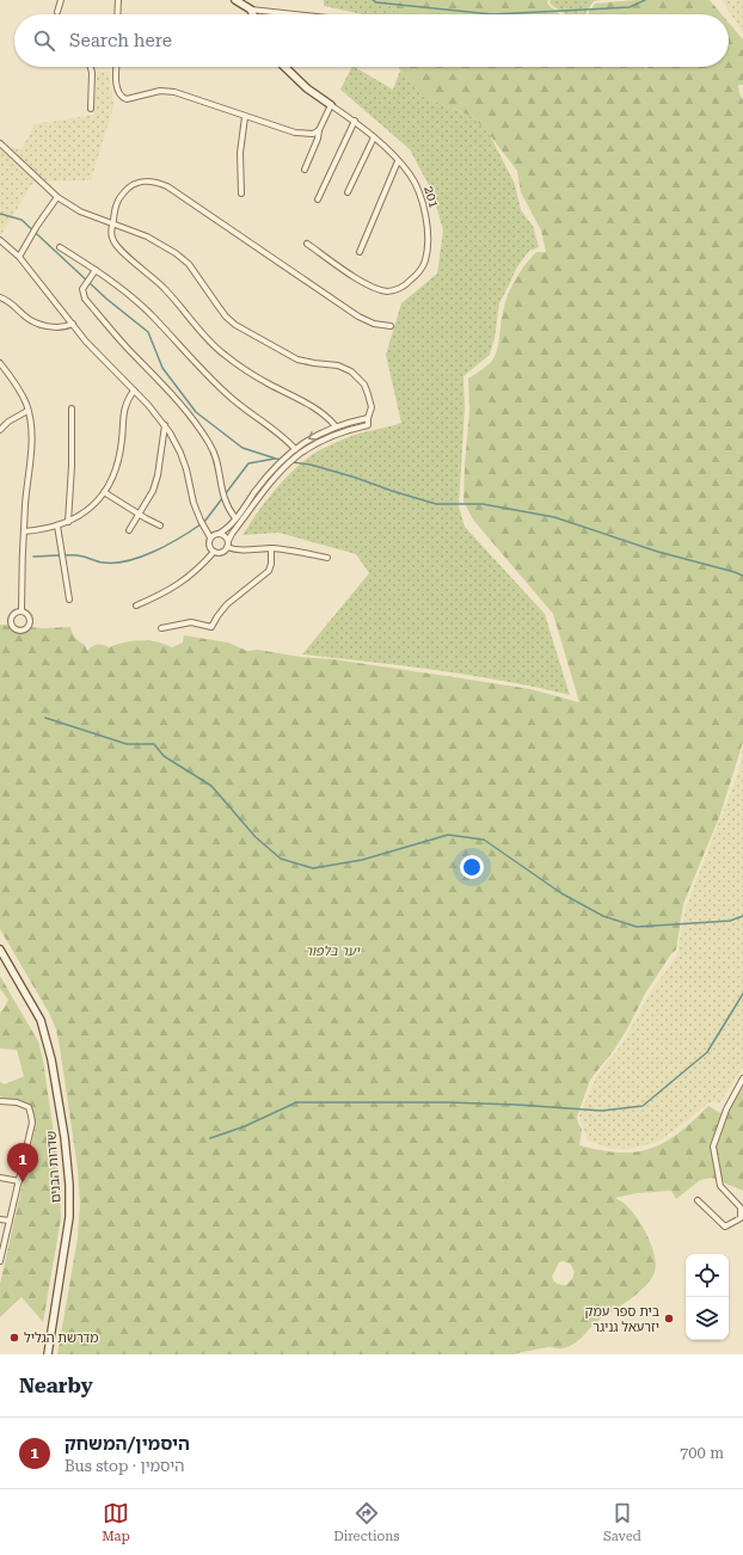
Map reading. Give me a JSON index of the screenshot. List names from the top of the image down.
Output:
{
  "streets": {
    "main road": ["201", "שדרות הבנים"]
  },
  "parks": ["יער בלפור"],
  "places": ["בית ספר עמק יזרעאל גניגר", "מדרשת הגליל"],
  "page": {
    "search": "Search here",
    "pins": "1",
    "heading": "Nearby",
    "list": [
      {
        "mark": "1",
        "name": "היסמין/המשחק",
        "note": "Bus stop · היסמין",
        "value": "700 m"
      }
    ],
    "nav": ["Map", "Directions", "Saved"]
  }
}
